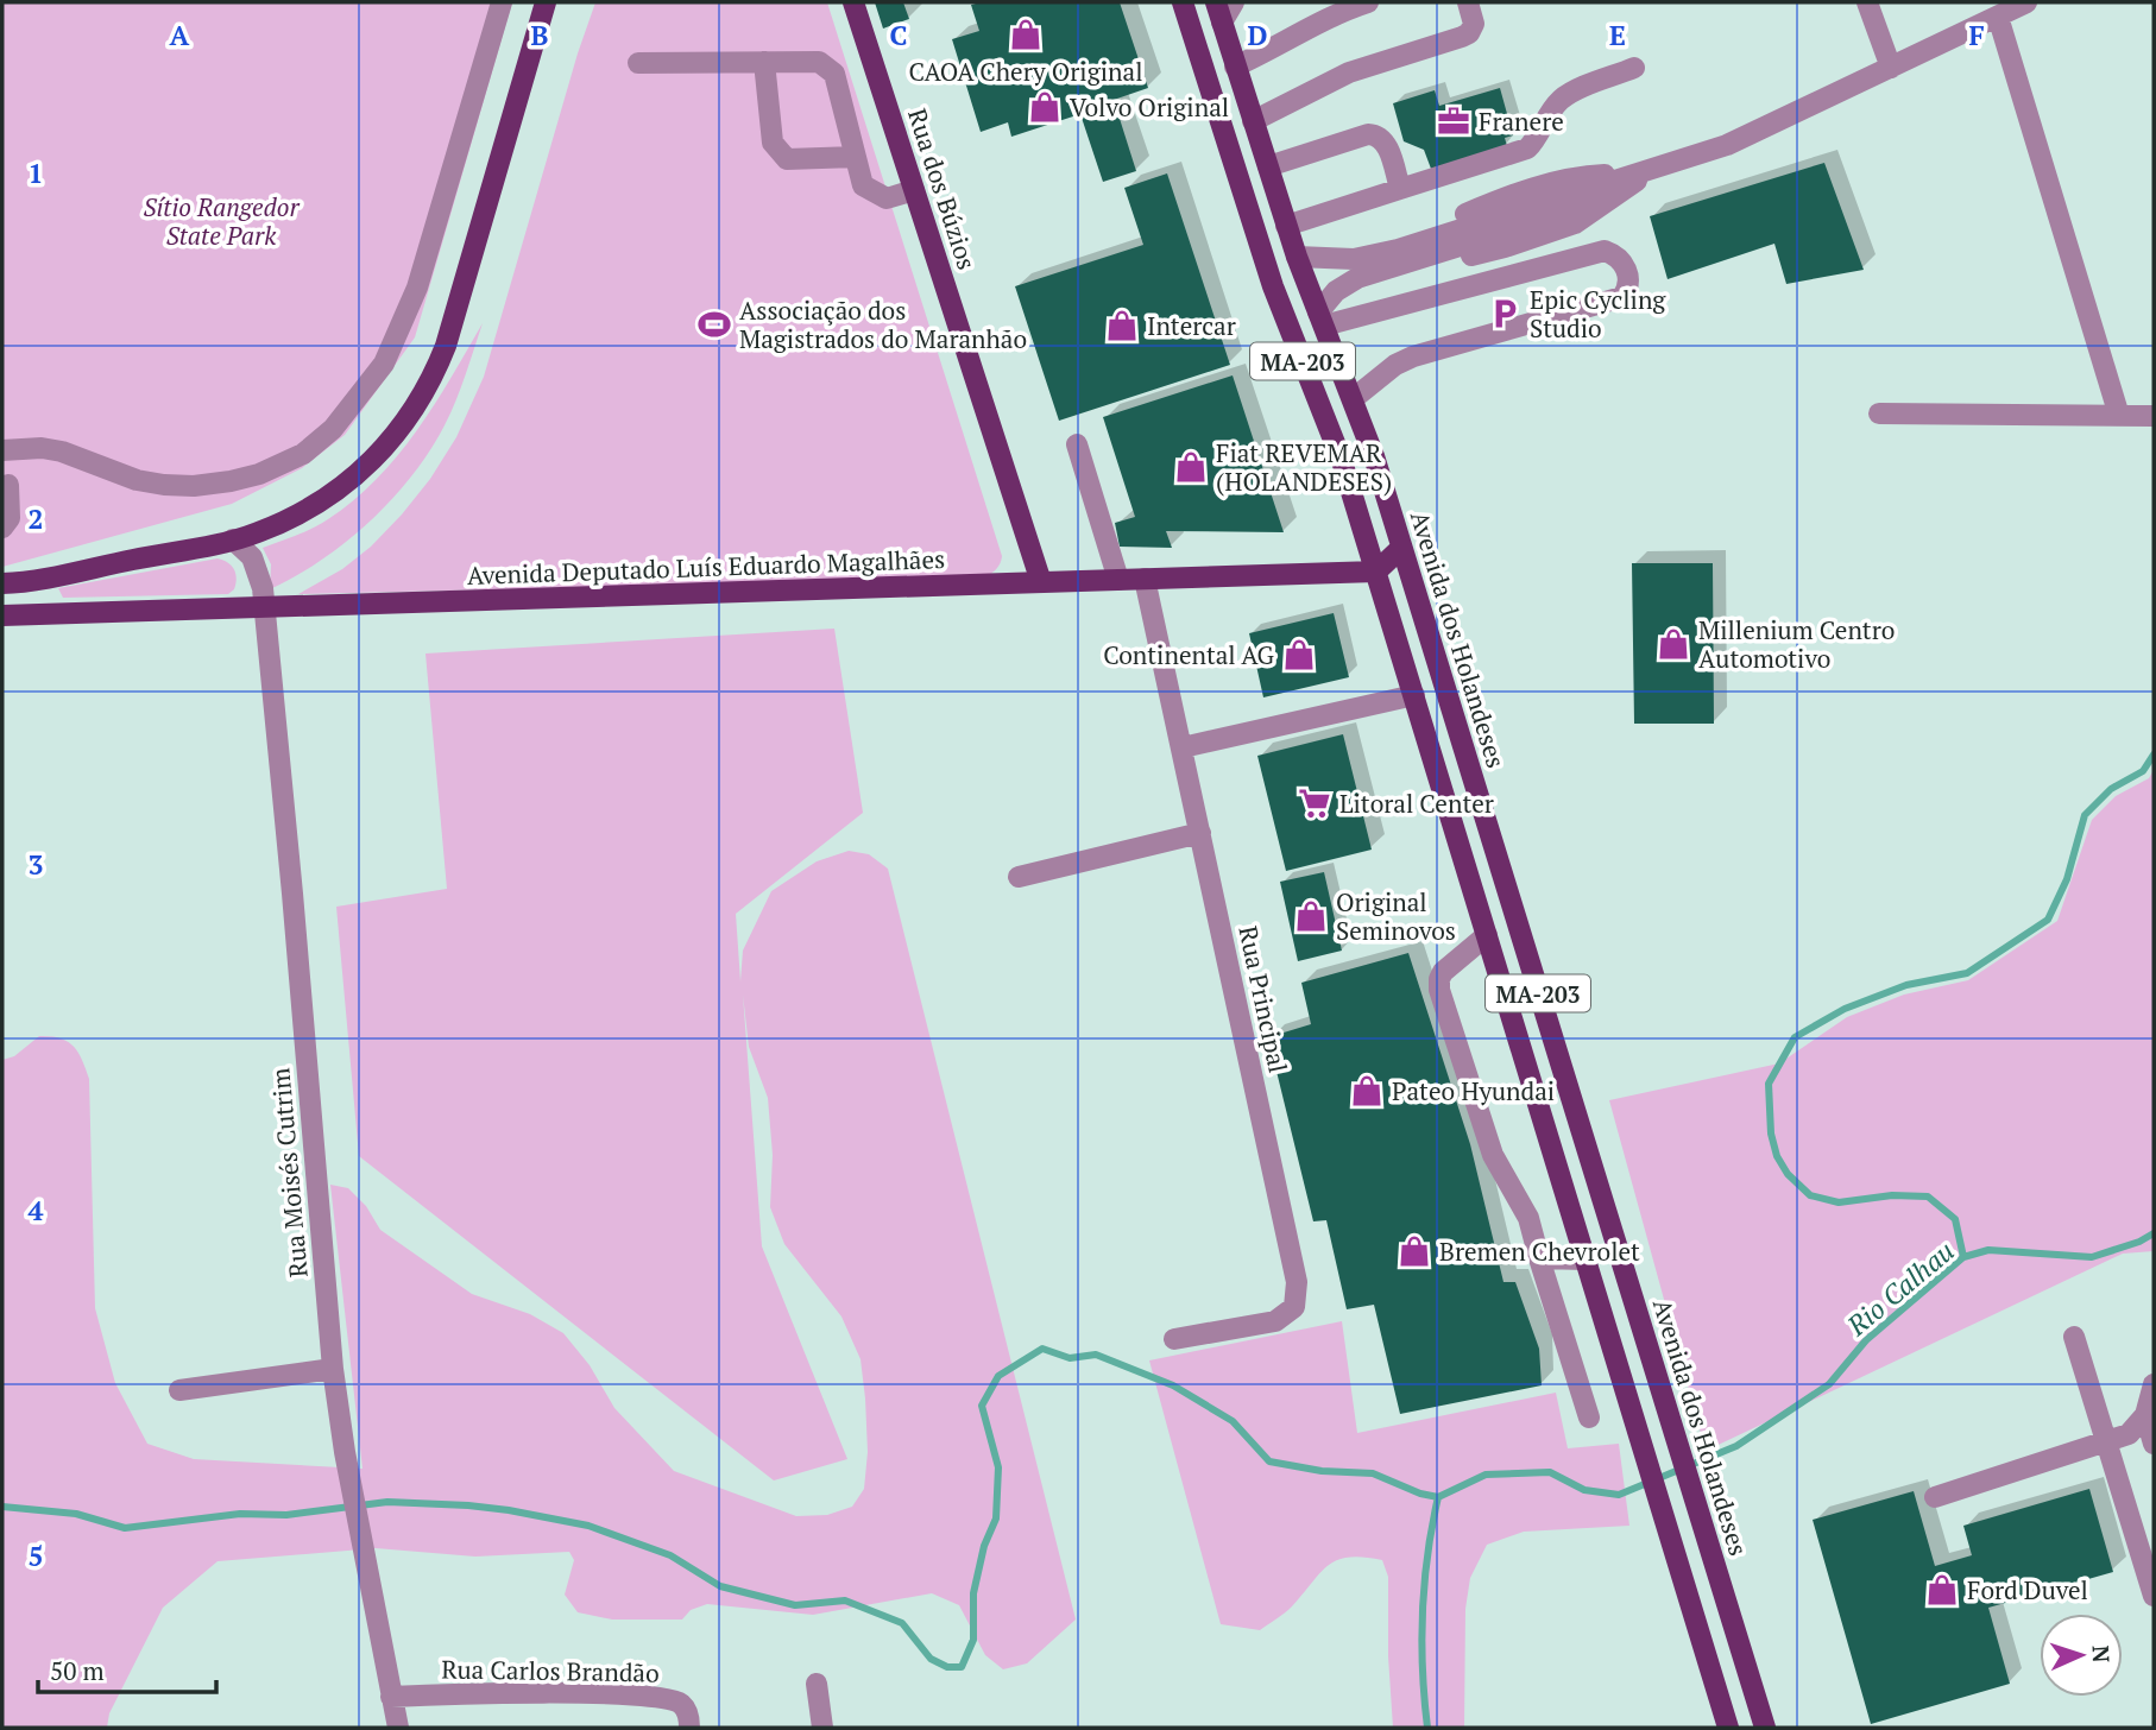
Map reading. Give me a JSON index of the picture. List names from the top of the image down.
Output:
{
  "streets": {
    "main road": [
      "Rua dos Búzios",
      "MA-203",
      "Avenida Deputado Luís Eduardo Magalhães",
      "Avenida dos Holandeses"
    ],
    "street": ["Rua Principal", "Rua Moisés Cutrim", "Rua Carlos Brandão"]
  },
  "crossings": [
    ["Rua dos Búzios", "Avenida Deputado Luís Eduardo Magalhães"],
    ["MA-203", "Avenida Deputado Luís Eduardo Magalhães"],
    ["Avenida Deputado Luís Eduardo Magalhães", "Rua Principal"],
    ["Avenida Deputado Luís Eduardo Magalhães", "Rua Moisés Cutrim"],
    ["Rua Moisés Cutrim", "Rua Carlos Brandão"]
  ],
  "water": ["Rio Calhau"],
  "parks": ["Sítio Rangedor State Park"],
  "places": {
    "shop": [
      "CAOA Chery Original",
      "Volvo Original",
      "Intercar",
      "Fiat REVEMAR (HOLANDESES)",
      "Millenium Centro Automotivo",
      "Continental AG",
      "Original Seminovos",
      "Pateo Hyundai",
      "Bremen Chevrolet",
      "Ford Duvel"
    ],
    "office": ["Franere"],
    "parking": ["Epic Cycling Studio"],
    "sports": ["Associação dos Magistrados do Maranhão"],
    "supermarket": ["Litoral Center"]
  },
  "scale_bar": "50 m",
  "north": "right",
  "grid": {
    "columns": [
      "A",
      "B",
      "C",
      "D",
      "E",
      "F"
    ],
    "rows": [
      "1",
      "2",
      "3",
      "4",
      "5"
    ]
  }
}
